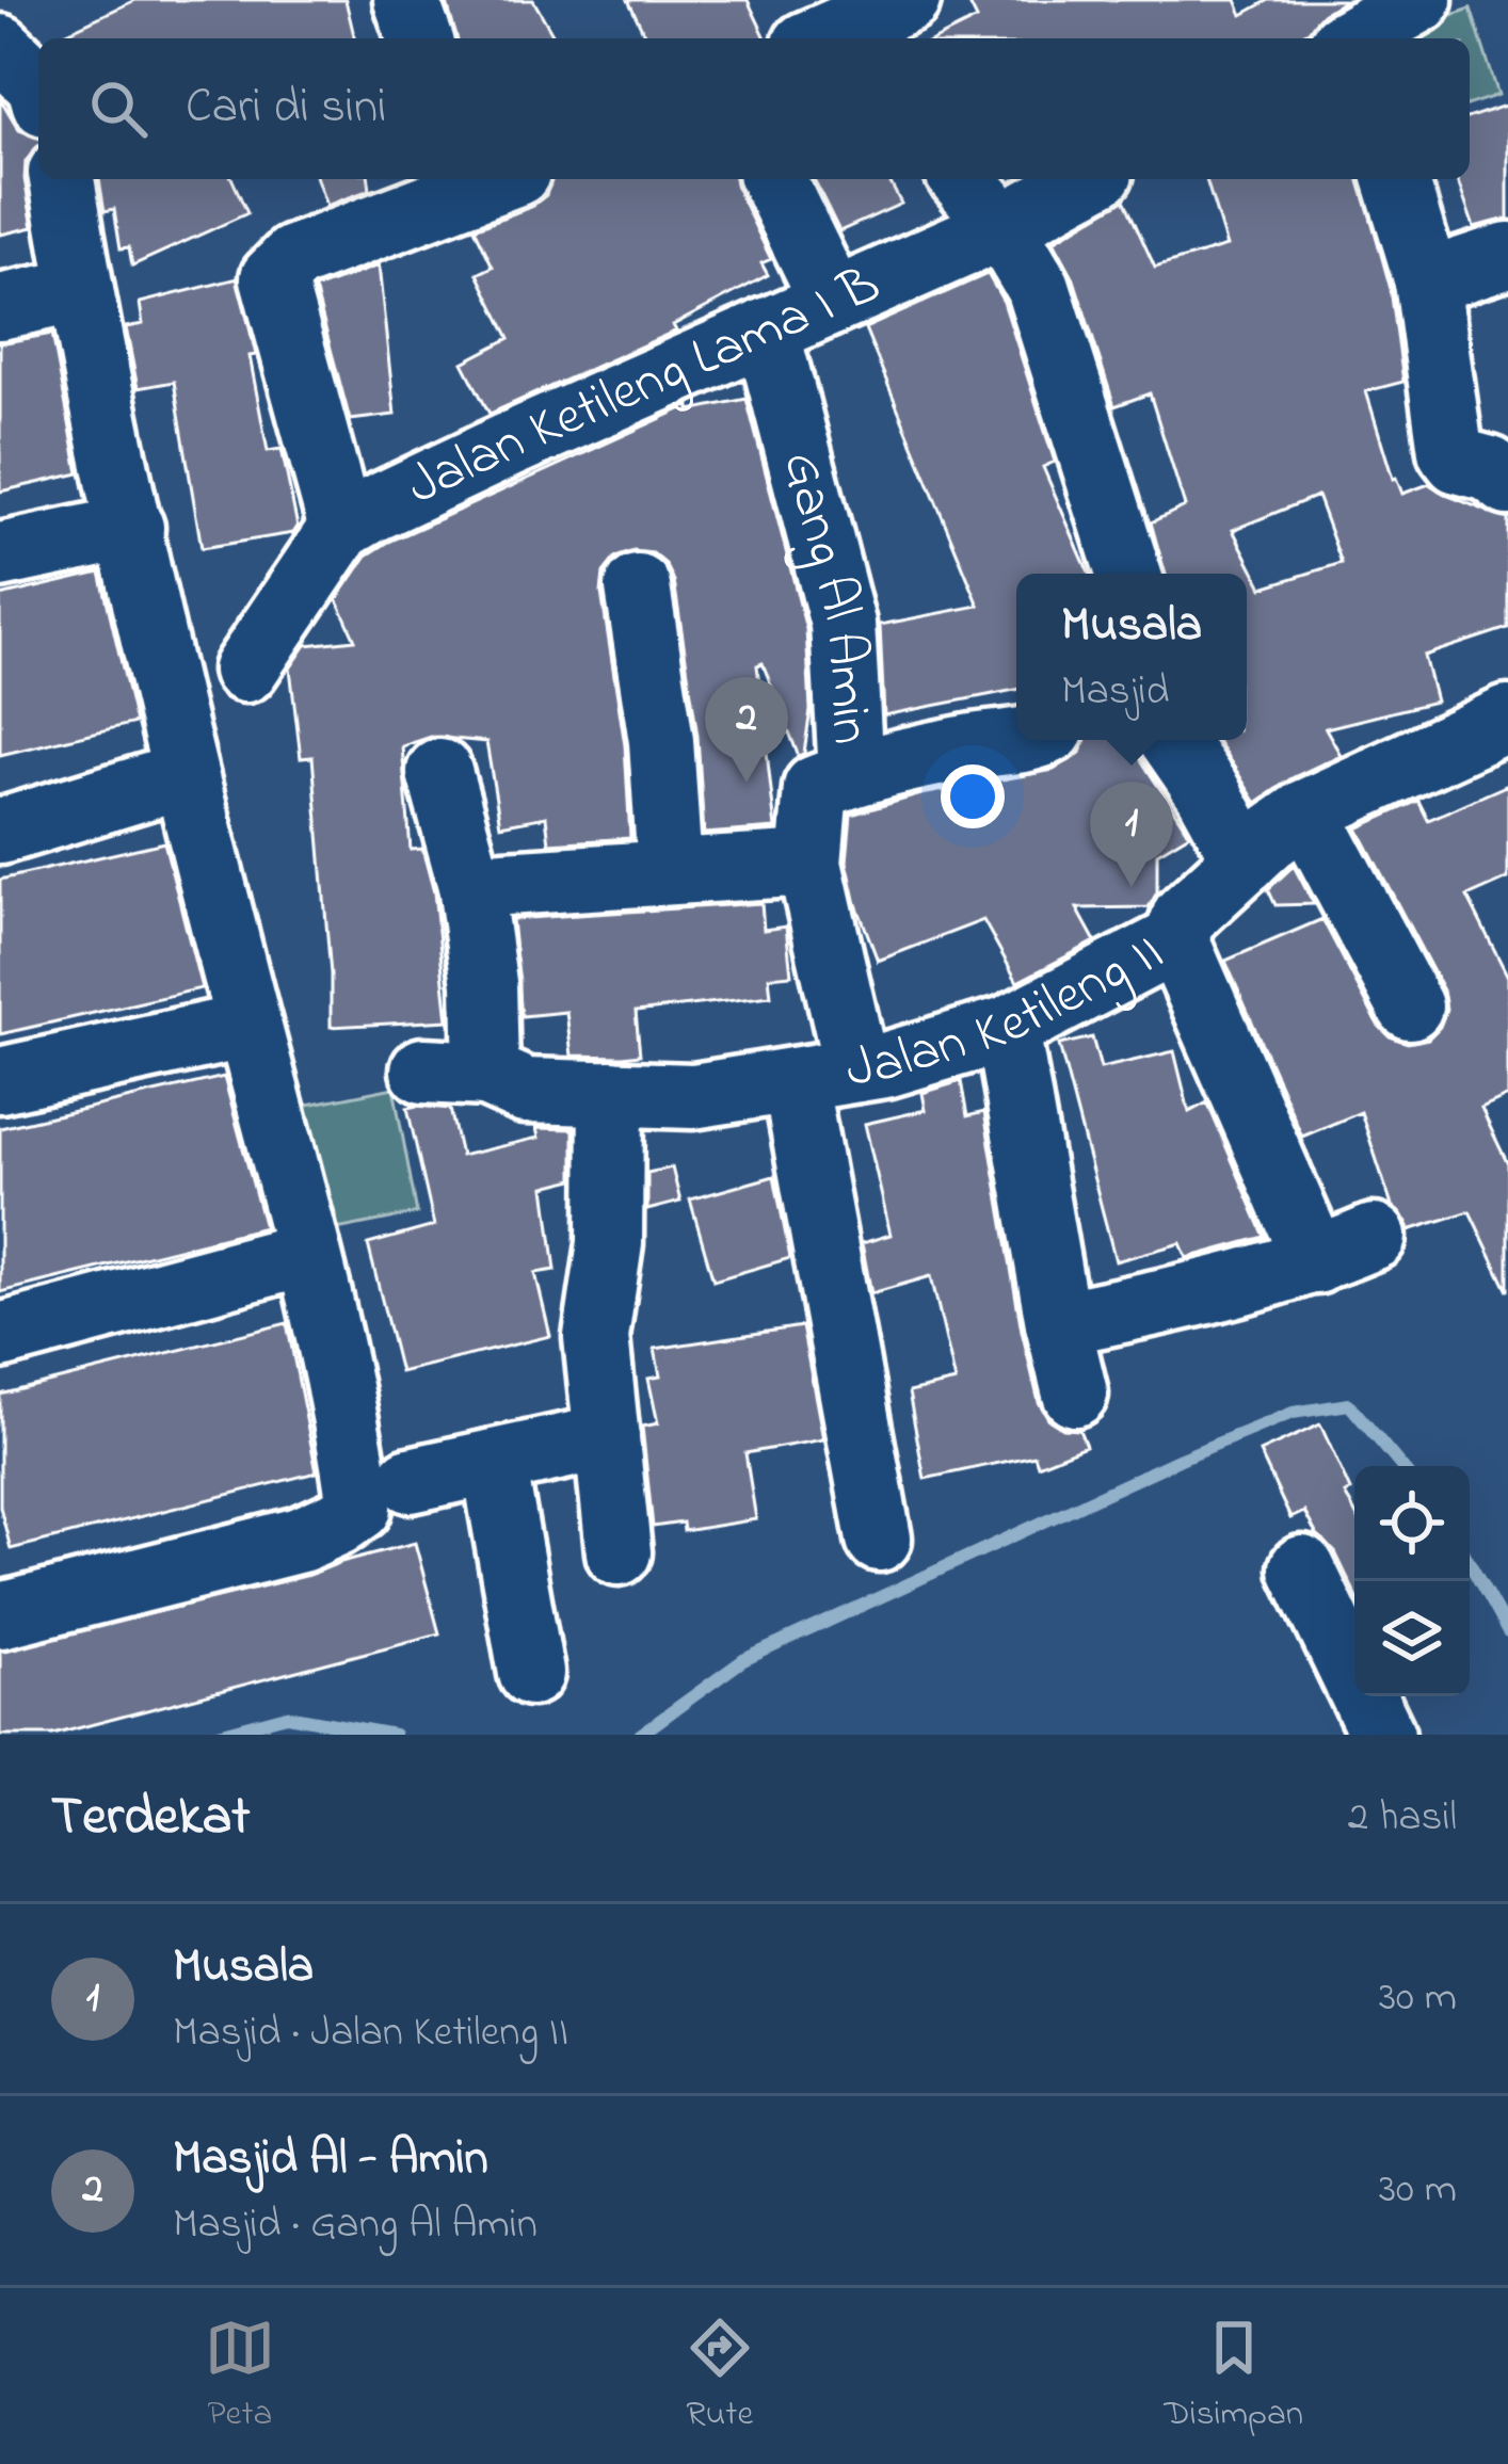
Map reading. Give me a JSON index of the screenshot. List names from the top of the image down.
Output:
{
  "streets": {
    "street": ["Jalan Ketileng Lama I B", "Gang Al Amin", "Jalan Ketileng II"]
  },
  "crossings": [
    ["Jalan Ketileng Lama I B", "Gang Al Amin"],
    ["Gang Al Amin", "Jalan Ketileng II"]
  ],
  "page": {
    "search": "Cari di sini",
    "popup": ["Musala", "Masjid"],
    "pins": ["2", "1"],
    "heading": ["Terdekat", "2 hasil"],
    "list": [
      {
        "mark": "1",
        "name": "Musala",
        "note": "Masjid · Jalan Ketileng II",
        "value": "30 m"
      },
      {
        "mark": "2",
        "name": "Masjid Al - Amin",
        "note": "Masjid · Gang Al Amin",
        "value": "30 m"
      }
    ],
    "nav": ["Peta", "Rute", "Disimpan"]
  }
}
